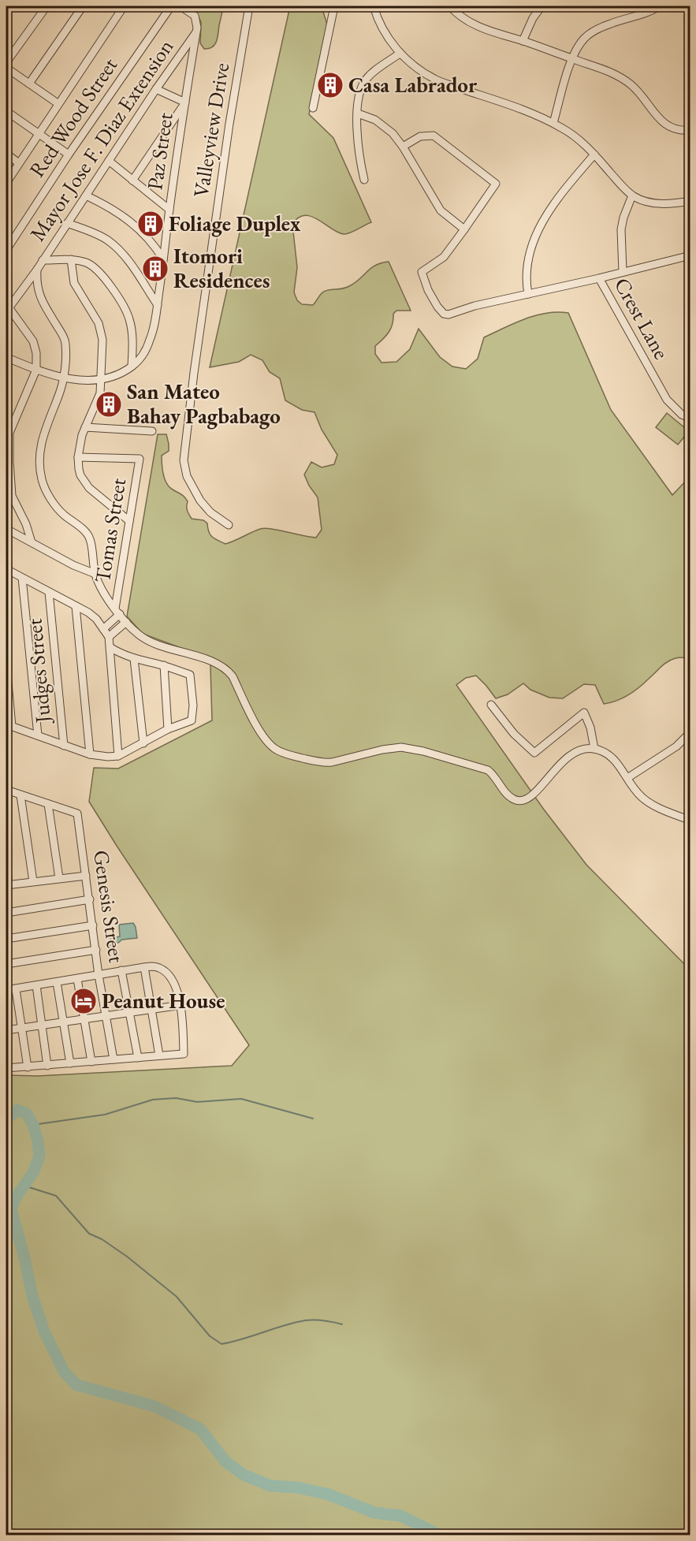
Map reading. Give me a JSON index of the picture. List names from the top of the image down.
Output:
{
  "streets": {
    "street": [
      "Red Wood Street",
      "Valleyview Drive",
      "Mayor Jose F. Diaz Extension",
      "Paz Street",
      "Crest Lane",
      "Tomas Street",
      "Judges Street",
      "Genesis Street"
    ]
  },
  "crossings": [
    ["Mayor Jose F. Diaz Extension", "Paz Street"],
    ["Mayor Jose F. Diaz Extension", "Tomas Street"]
  ],
  "places": {
    "building": [
      "Casa Labrador",
      "Foliage Duplex",
      "Itomori Residences",
      "San Mateo Bahay Pagbabago"
    ],
    "hotel": ["Peanut House"]
  }
}
